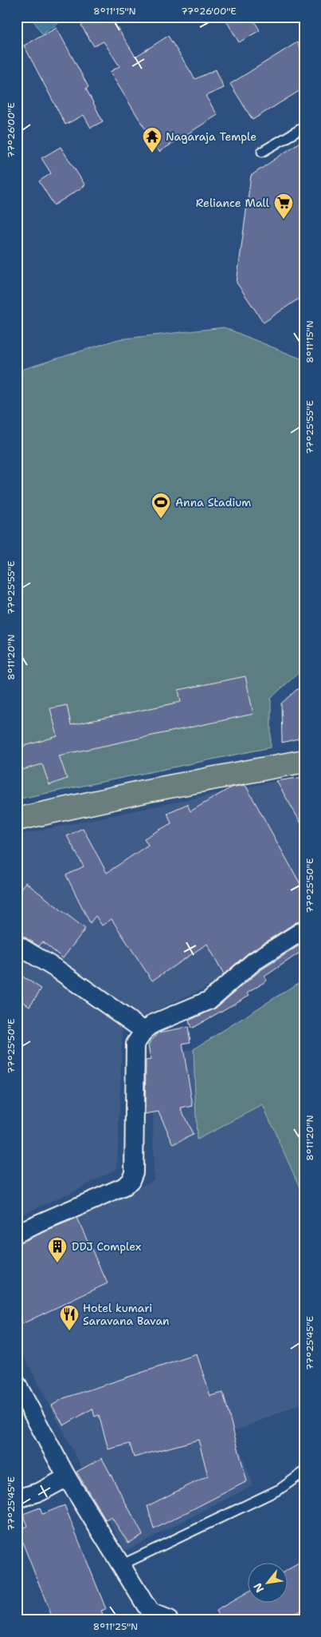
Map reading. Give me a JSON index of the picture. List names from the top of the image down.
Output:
{
  "places": {
    "temple": ["Nagaraja Temple"],
    "supermarket": ["Reliance Mall"],
    "sports": ["Anna Stadium"],
    "building": ["DDJ Complex"],
    "restaurant": ["Hotel kumari Saravana Bavan"]
  },
  "north": "bottom left",
  "coordinates": [
    "8°11'15\"N",
    "77°26'00\"E",
    "77°25'55\"E",
    "8°11'20\"N",
    "77°25'50\"E",
    "77°25'45\"E",
    "8°11'25\"N"
  ]
}
